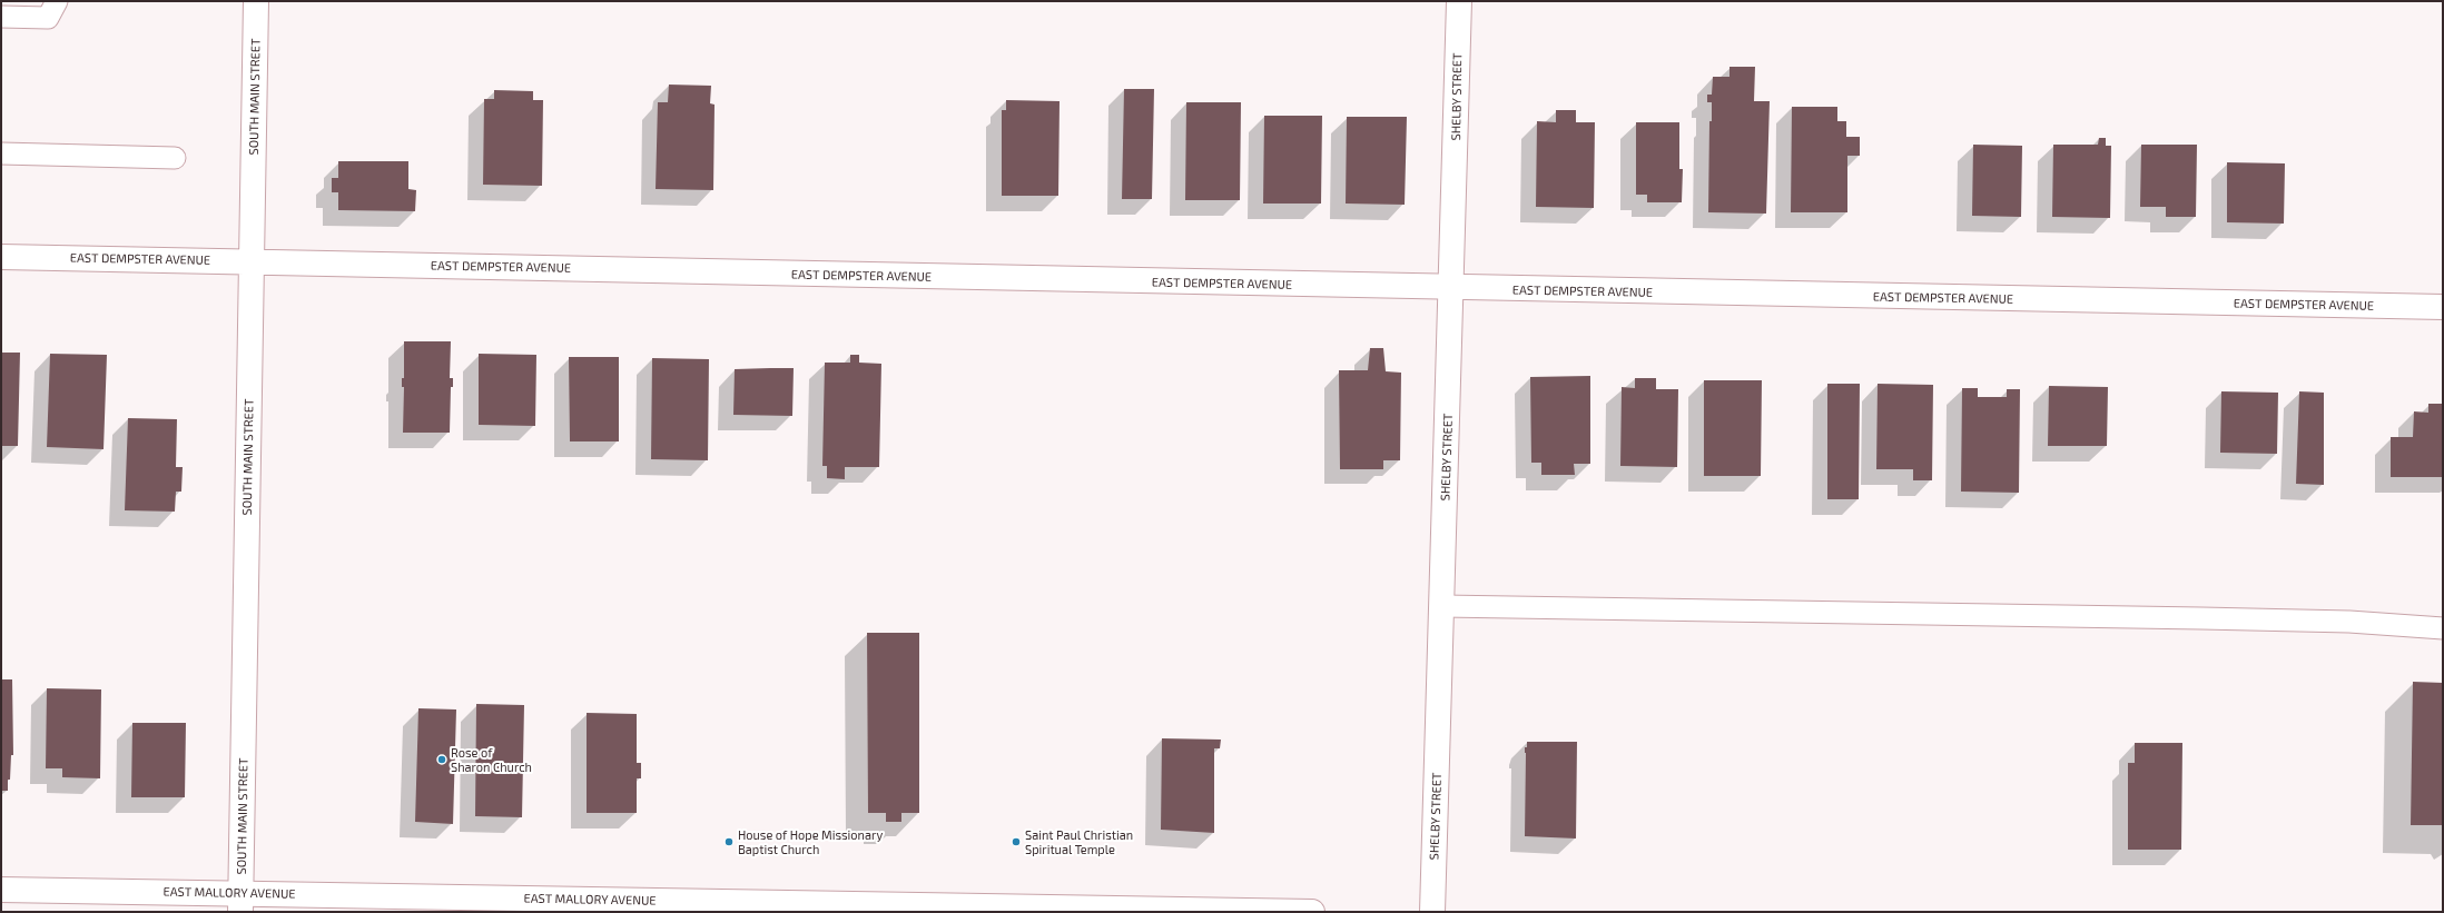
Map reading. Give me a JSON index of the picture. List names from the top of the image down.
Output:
{
  "streets": {
    "street": [
      "SOUTH MAIN STREET",
      "SHELBY STREET",
      "EAST DEMPSTER AVENUE",
      "EAST MALLORY AVENUE"
    ]
  },
  "crossings": [
    ["SOUTH MAIN STREET", "EAST DEMPSTER AVENUE"],
    ["SOUTH MAIN STREET", "EAST MALLORY AVENUE"],
    ["SHELBY STREET", "EAST DEMPSTER AVENUE"]
  ],
  "places": ["Rose of Sharon Church", "House of Hope Missionary Baptist Church", "Saint Paul Christian Spiritual Temple"]
}
